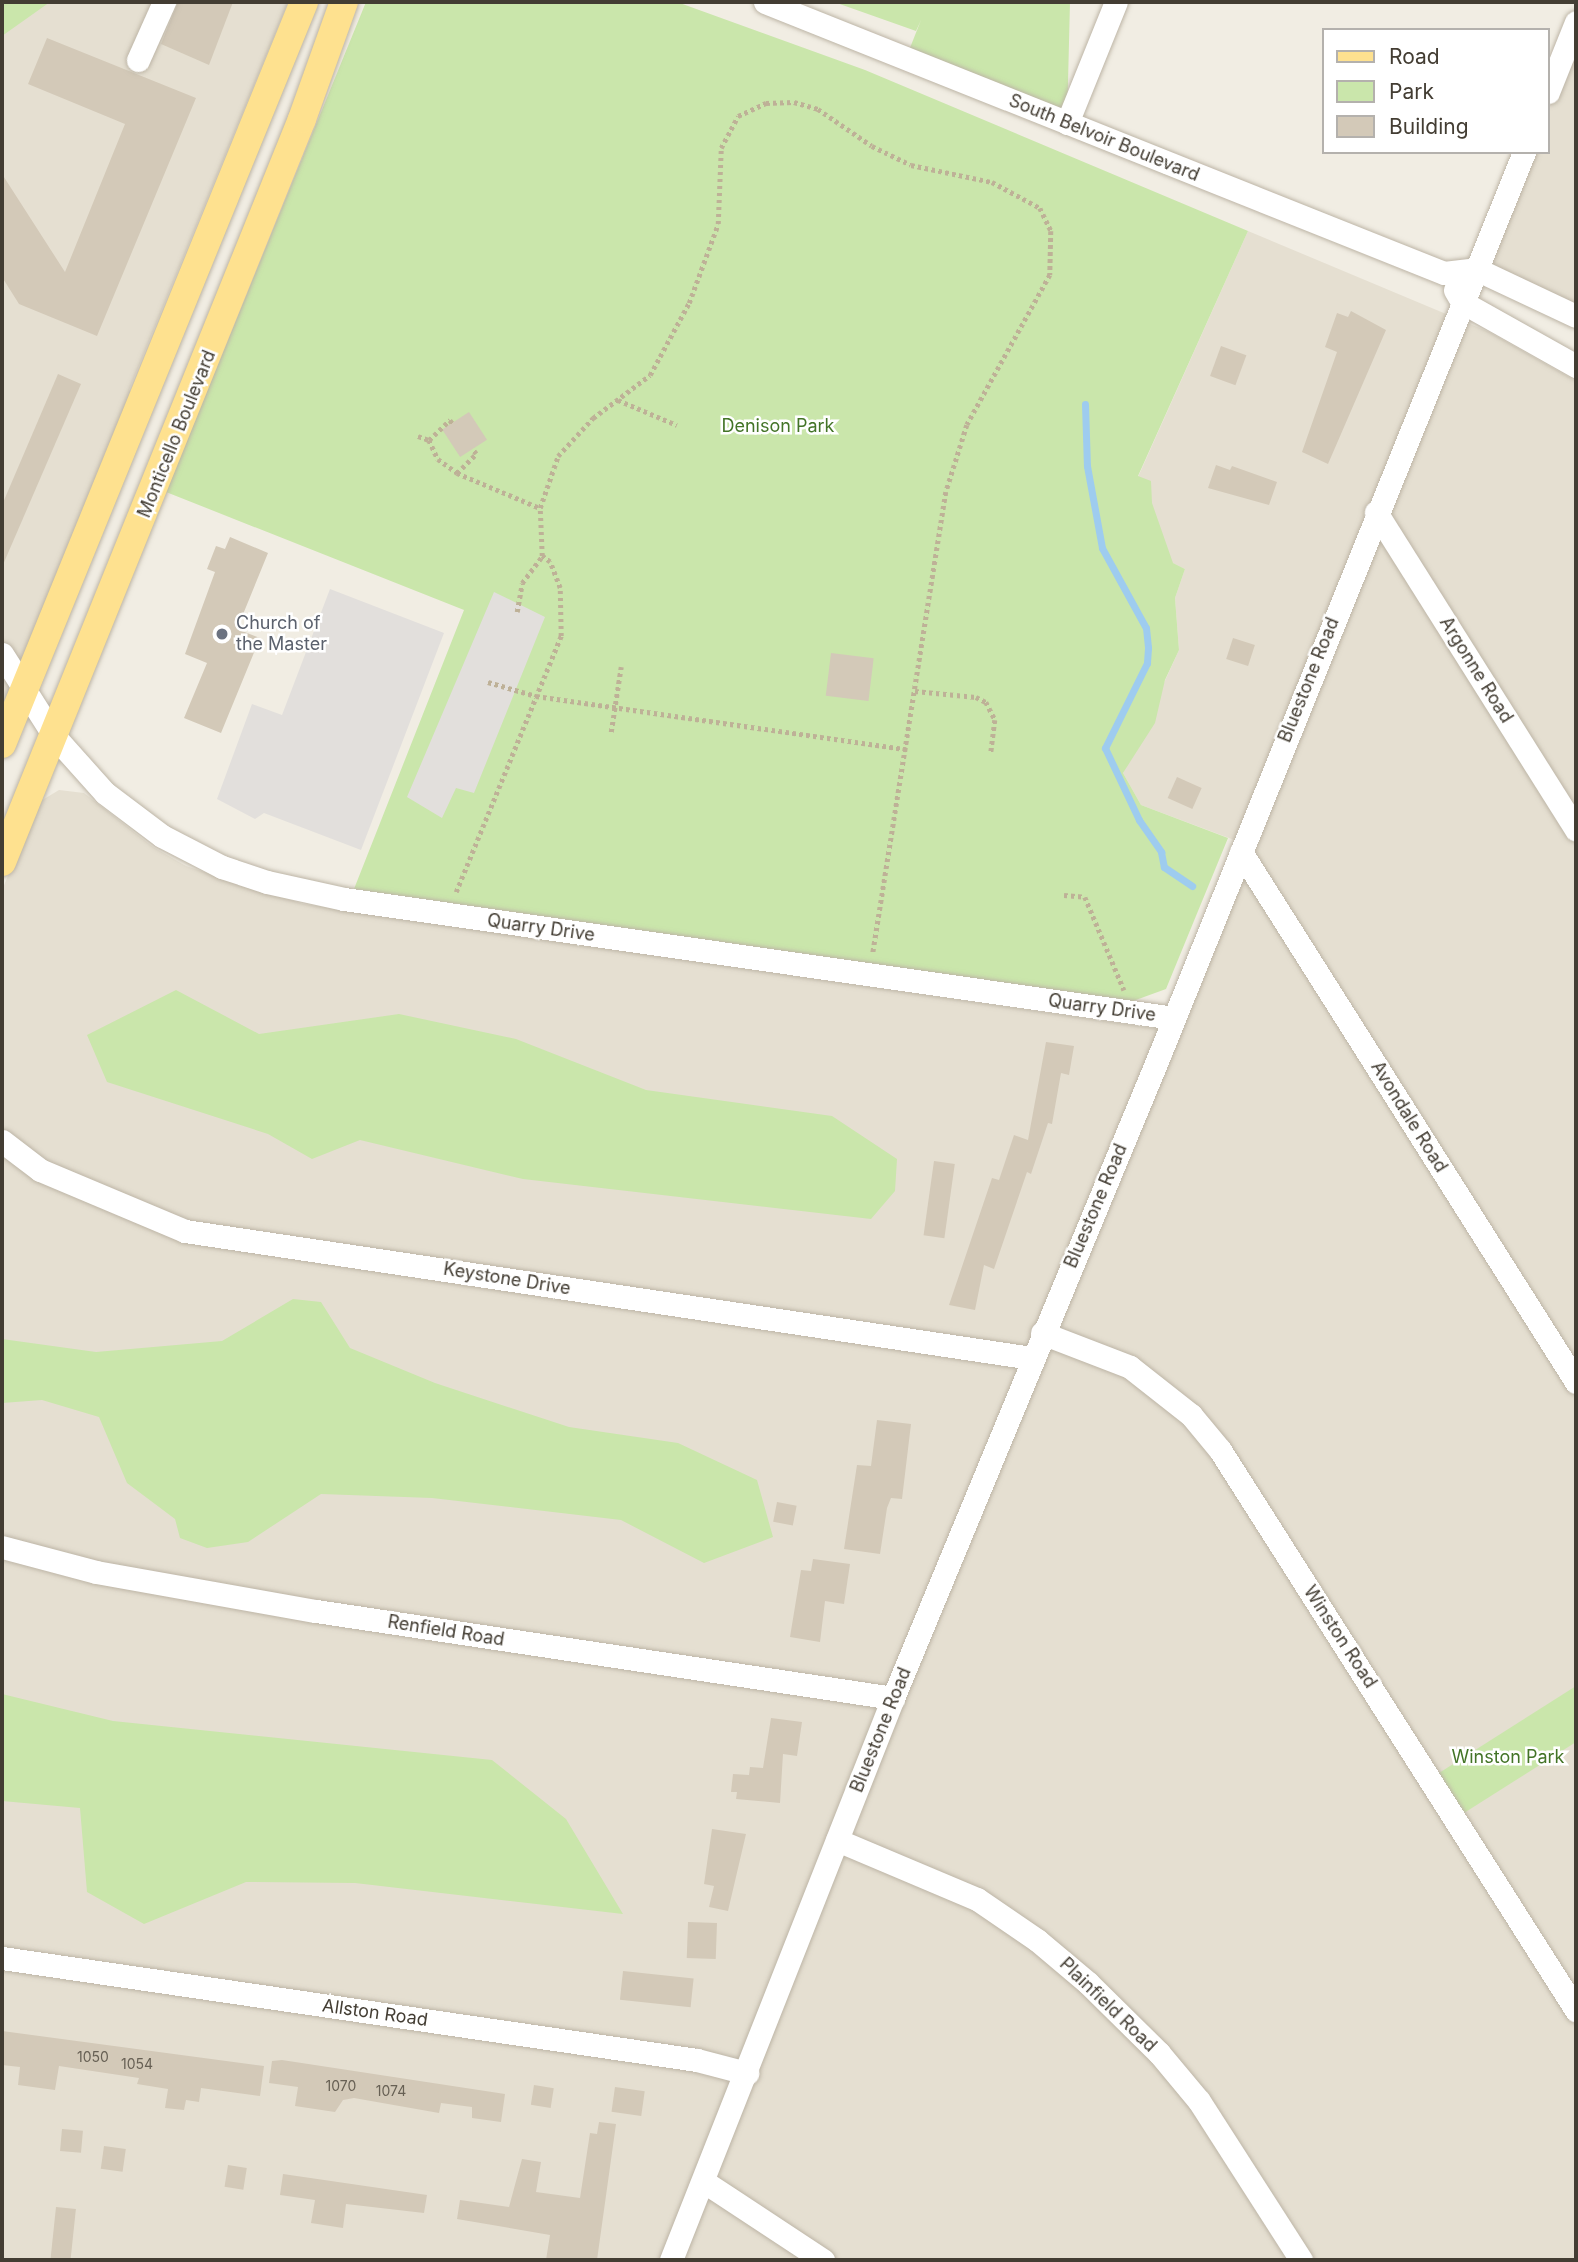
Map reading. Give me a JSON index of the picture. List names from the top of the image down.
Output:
{
  "streets": {
    "main road": ["Monticello Boulevard"],
    "street": [
      "South Belvoir Boulevard",
      "Argonne Road",
      "Bluestone Road",
      "Quarry Drive",
      "Avondale Road",
      "Keystone Drive",
      "Renfield Road",
      "Winston Road",
      "Plainfield Road",
      "Allston Road"
    ]
  },
  "crossings": [
    ["South Belvoir Boulevard", "Bluestone Road"],
    ["Monticello Boulevard", "Quarry Drive"],
    ["Argonne Road", "Bluestone Road"],
    ["Bluestone Road", "Quarry Drive"],
    ["Bluestone Road", "Avondale Road"],
    ["Bluestone Road", "Keystone Drive"],
    ["Bluestone Road", "Renfield Road"],
    ["Bluestone Road", "Winston Road"],
    ["Bluestone Road", "Plainfield Road"],
    ["Bluestone Road", "Allston Road"]
  ],
  "parks": ["Denison Park", "Winston Park"],
  "places": ["Church of the Master"],
  "house_numbers": [
    "1050",
    "1054",
    "1070",
    "1074"
  ],
  "legend": ["Road", "Park", "Building"]
}
